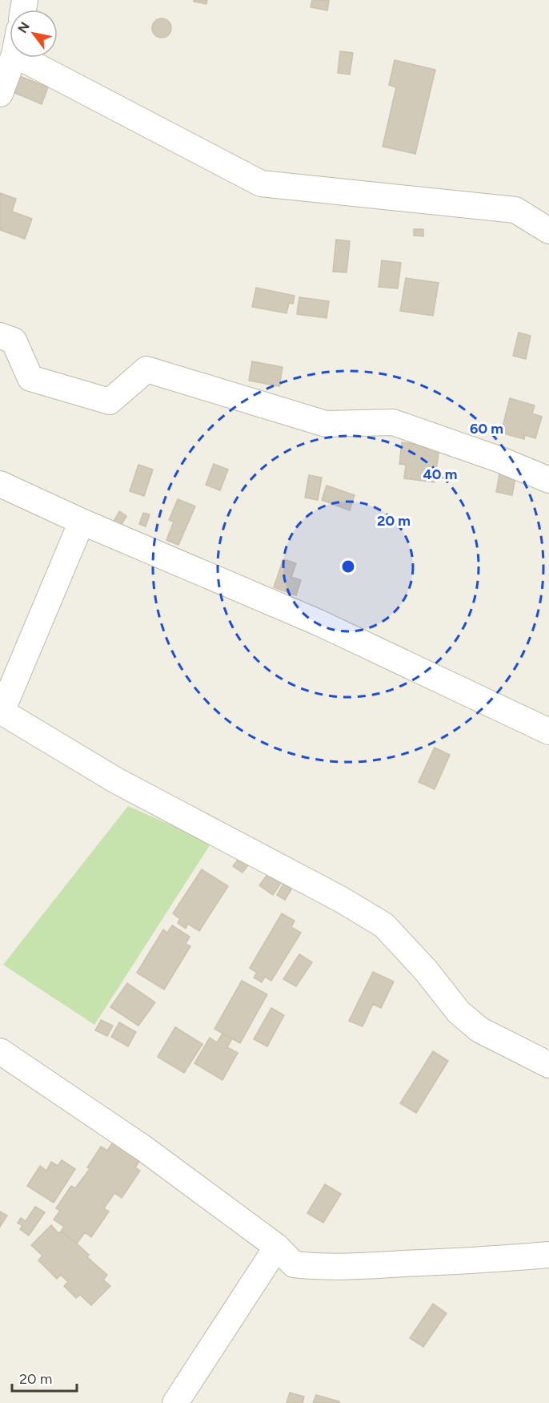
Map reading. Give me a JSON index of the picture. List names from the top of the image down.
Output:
{
  "scale_bar": "20 m",
  "north": "top left",
  "rings": ["60 m", "40 m", "20 m"]
}
